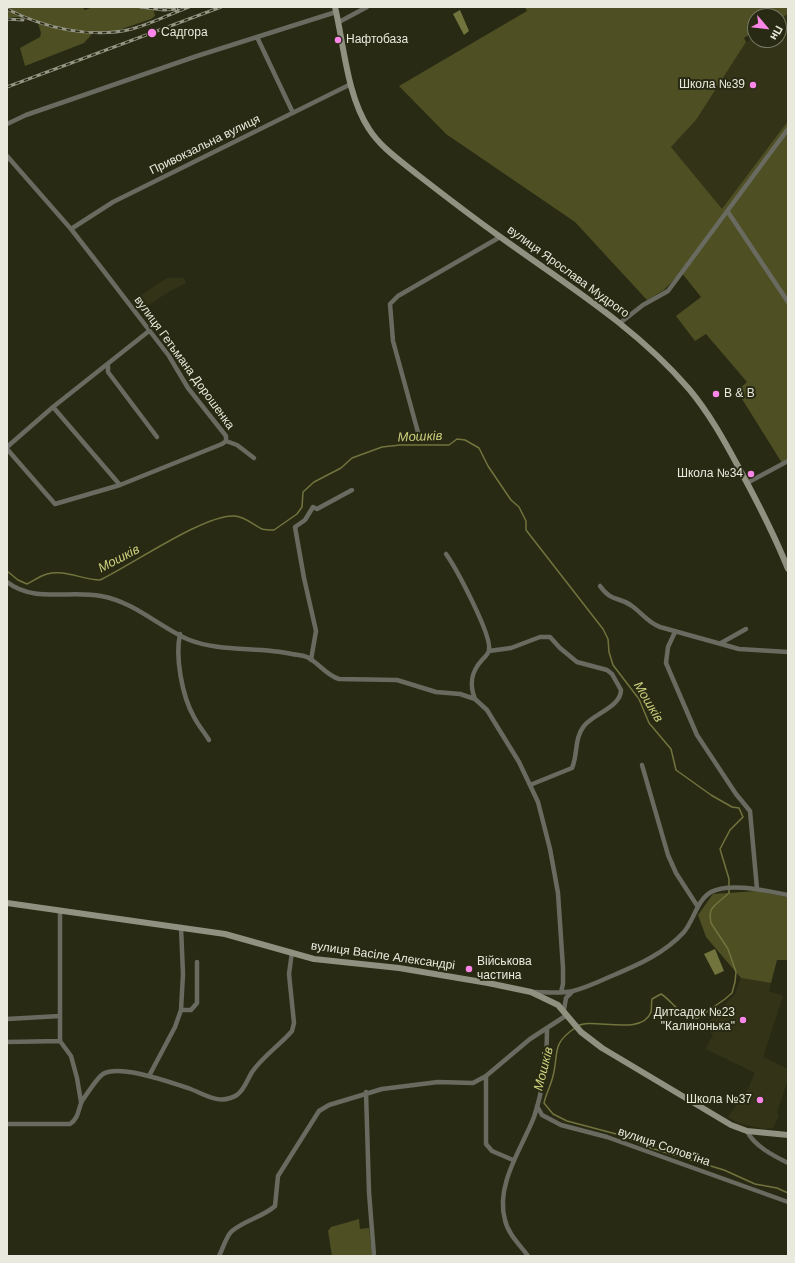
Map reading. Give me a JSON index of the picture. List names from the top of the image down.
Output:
{
  "streets": {
    "main road": ["вулиця Ярослава Мудрого", "вулиця Васіле Александрі"],
    "street": ["Привокзальна вулиця", "вулиця Гетьмана Дорошенка", "вулиця Солов'їна"]
  },
  "crossings": [
    ["Привокзальна вулиця", "вулиця Ярослава Мудрого"],
    ["Привокзальна вулиця", "вулиця Гетьмана Дорошенка"]
  ],
  "water": ["Мошків"],
  "places": [
    "Садгора",
    "Нафтобаза",
    "Школа №39",
    "B & B",
    "Школа №34",
    "Військова частина",
    "Дитсадок №23 \"Калинонька\"",
    "Школа №37"
  ],
  "north": "bottom right"
}
